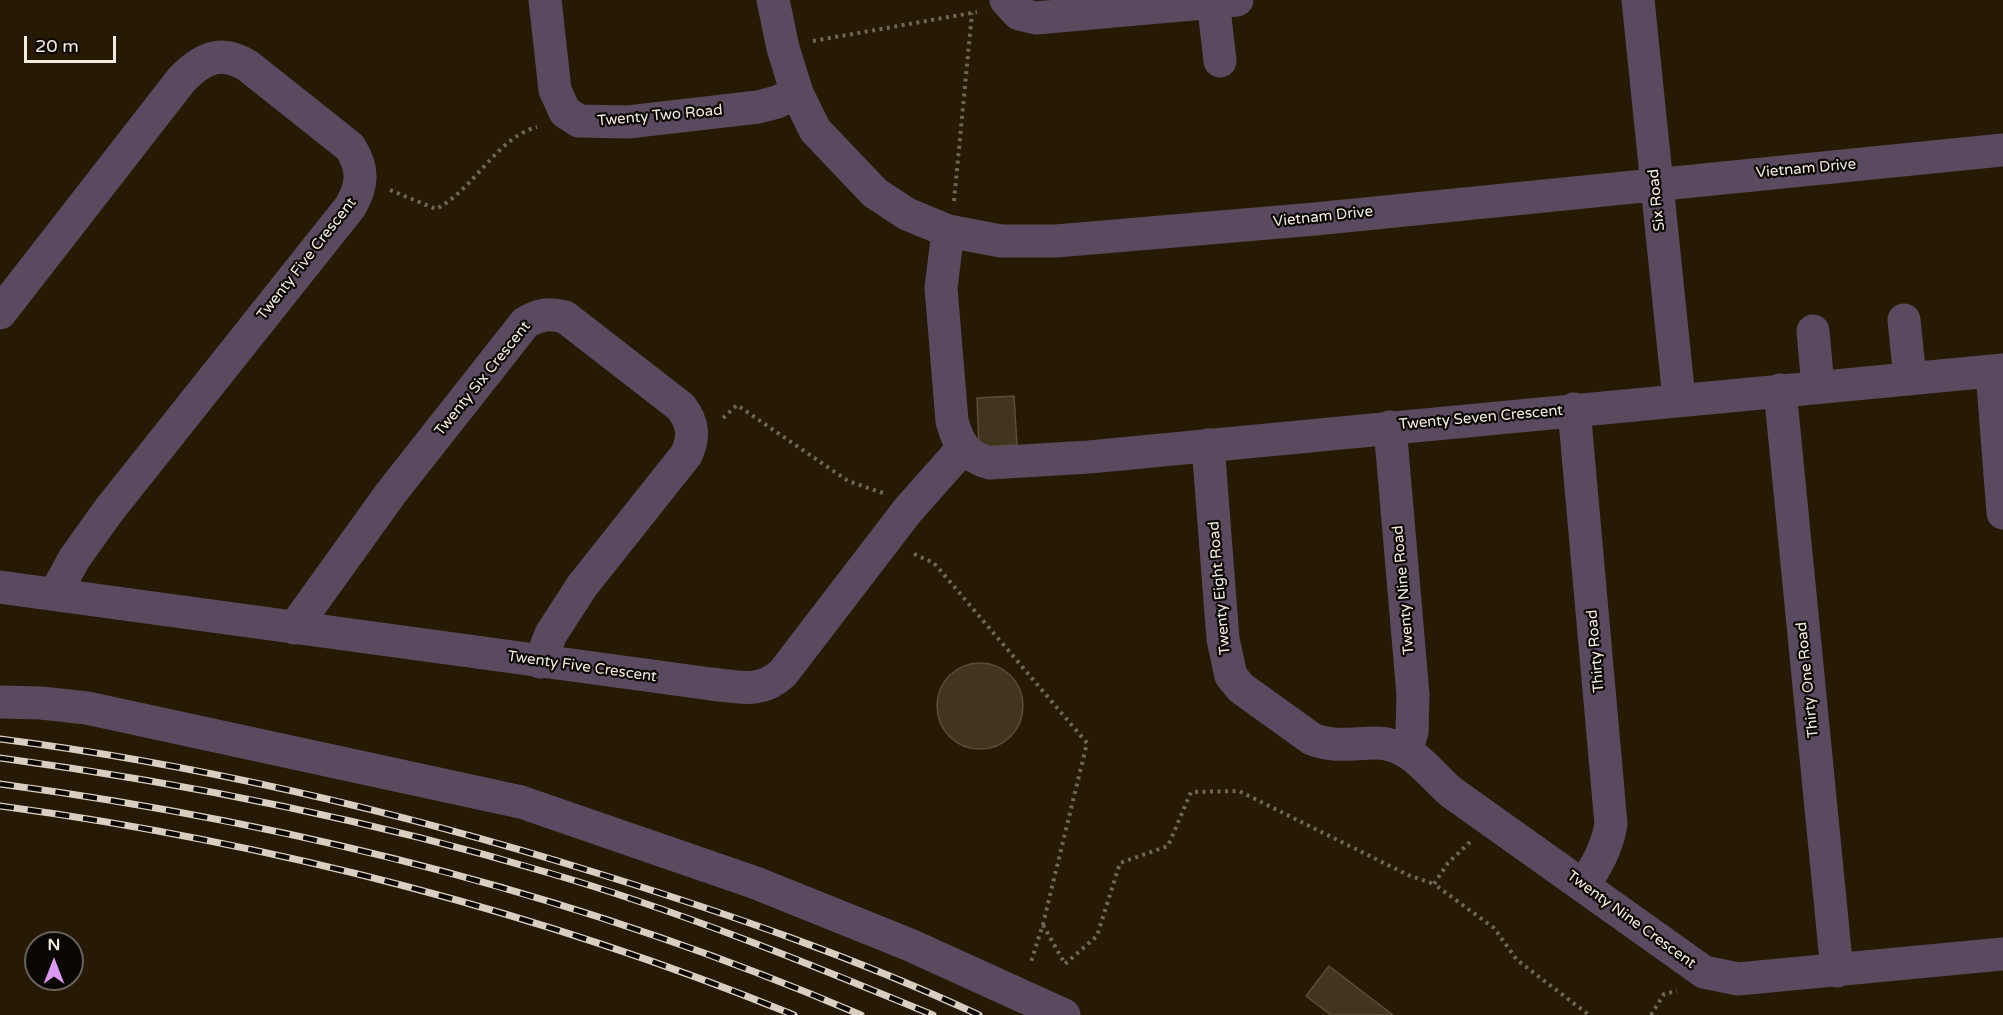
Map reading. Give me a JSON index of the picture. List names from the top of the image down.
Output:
{
  "streets": {
    "street": [
      "Twenty Two Road",
      "Vietnam Drive",
      "Six Road",
      "Twenty Five Crescent",
      "Twenty Six Crescent",
      "Twenty Seven Crescent",
      "Twenty Eight Road",
      "Twenty Nine Road",
      "Thirty Road",
      "Thirty One Road",
      "Twenty Nine Crescent"
    ]
  },
  "crossings": [
    ["Twenty Two Road", "Vietnam Drive"],
    ["Vietnam Drive", "Six Road"],
    ["Six Road", "Twenty Seven Crescent"],
    ["Twenty Five Crescent", "Twenty Six Crescent"],
    ["Twenty Five Crescent", "Twenty Seven Crescent"],
    ["Twenty Seven Crescent", "Twenty Eight Road"],
    ["Twenty Seven Crescent", "Twenty Nine Road"],
    ["Twenty Seven Crescent", "Thirty Road"],
    ["Twenty Seven Crescent", "Thirty One Road"],
    ["Twenty Eight Road", "Twenty Nine Road"],
    ["Twenty Eight Road", "Twenty Nine Crescent"],
    ["Twenty Nine Road", "Twenty Nine Crescent"],
    ["Thirty Road", "Twenty Nine Crescent"],
    ["Thirty One Road", "Twenty Nine Crescent"]
  ],
  "scale_bar": "20 m",
  "north": "top"
}
